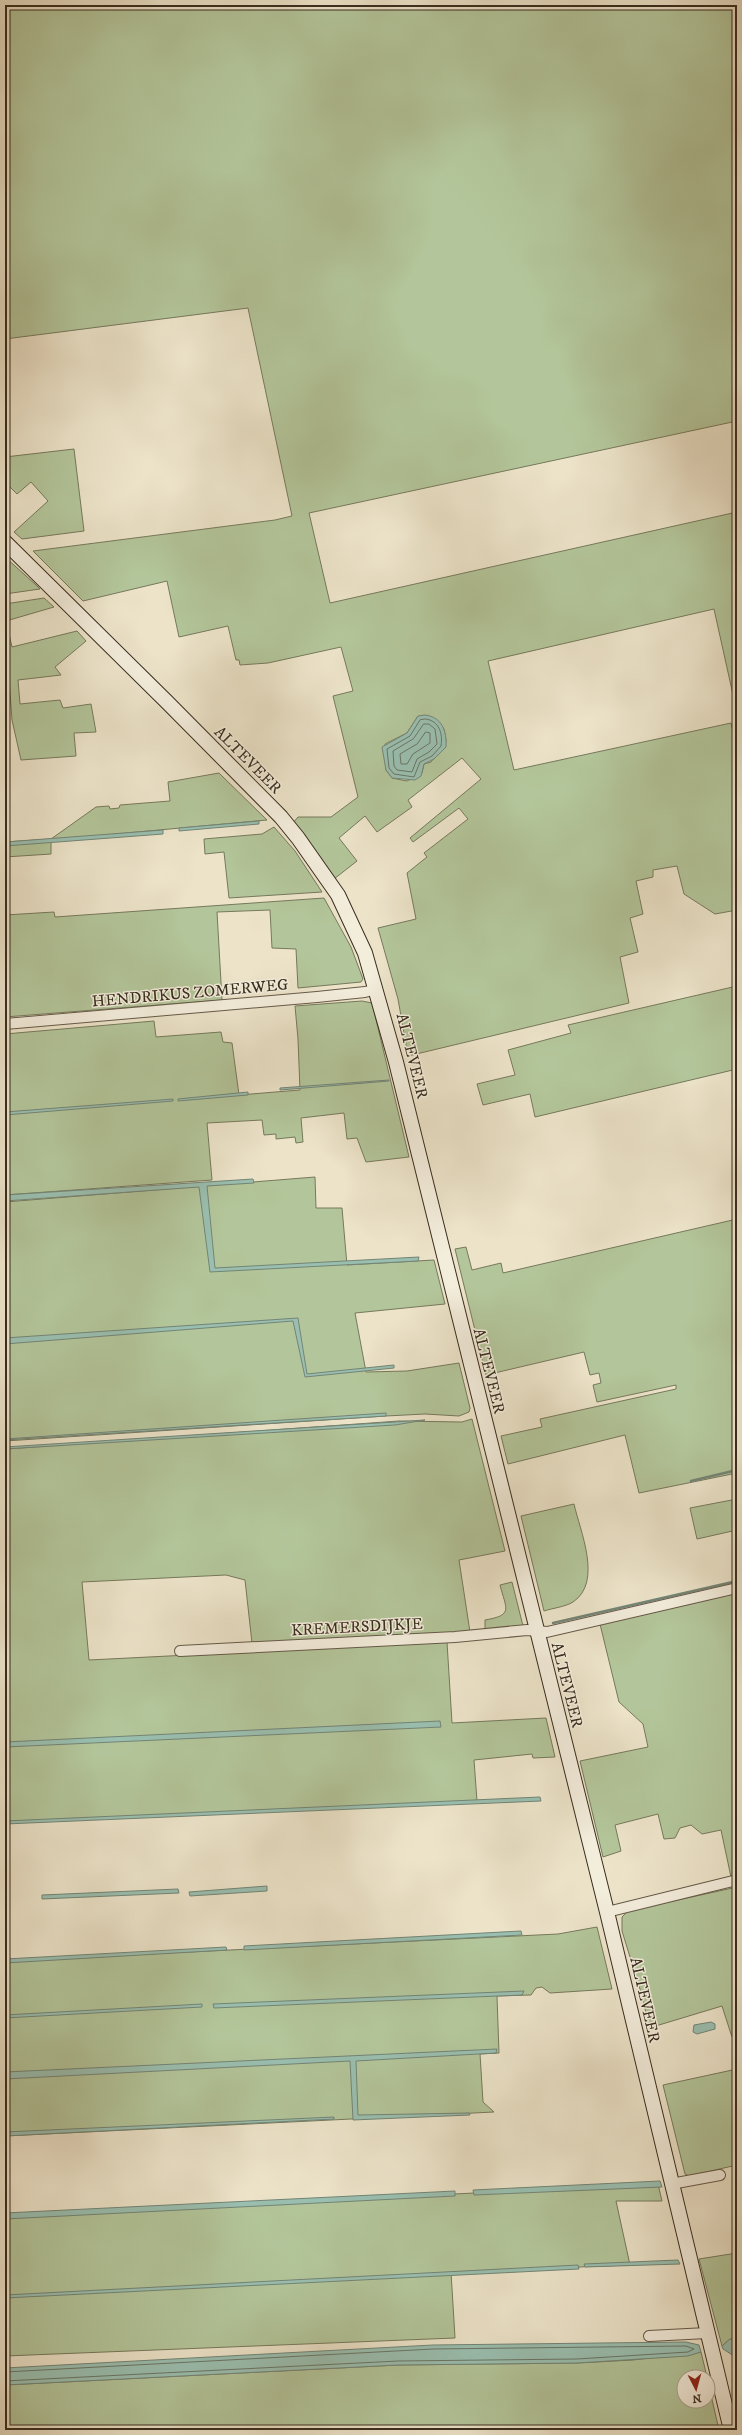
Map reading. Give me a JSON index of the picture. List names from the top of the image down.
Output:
{
  "streets": {
    "street": ["ALTEVEER", "HENDRIKUS ZOMERWEG", "KREMERSDIJKJE"]
  },
  "crossings": [
    ["ALTEVEER", "HENDRIKUS ZOMERWEG"],
    ["ALTEVEER", "KREMERSDIJKJE"]
  ],
  "north": "bottom"
}
